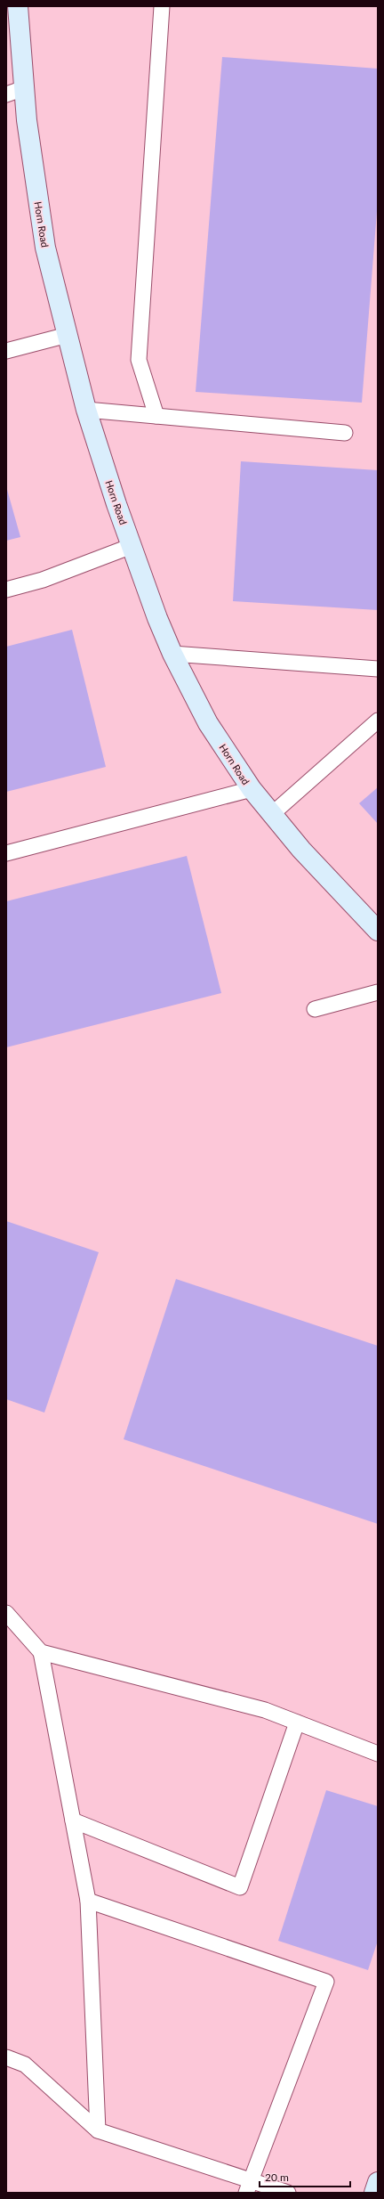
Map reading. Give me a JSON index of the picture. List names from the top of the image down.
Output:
{
  "streets": {
    "street": ["Horn Road"]
  },
  "scale_bar": "20 m"
}
